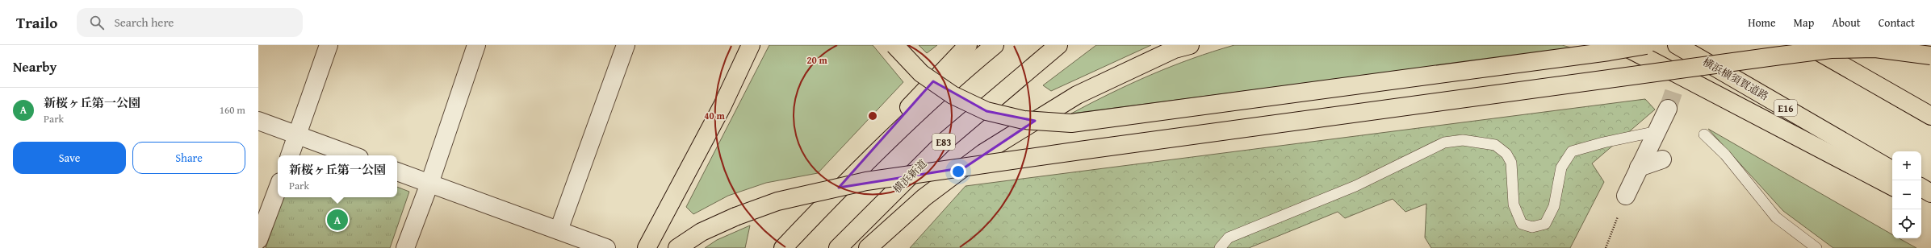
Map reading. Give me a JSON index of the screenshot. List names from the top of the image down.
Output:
{
  "streets": {
    "highway": [
      "横浜横須賀道路",
      "E16",
      "E83",
      "横浜新道"
    ]
  },
  "page": {
    "header": "Trailo",
    "search": "Search here",
    "nav": [
      "Home",
      "Map",
      "About",
      "Contact"
    ],
    "heading": "Nearby",
    "list": [
      {
        "mark": "A",
        "name": "新桜ヶ丘第一公園",
        "note": "Park",
        "value": "160 m"
      }
    ],
    "buttons": ["Save", "Share"],
    "map_buttons": ["+", "−"],
    "popup": ["新桜ヶ丘第一公園", "Park"],
    "pins": "A"
  },
  "rings": ["20 m", "40 m"]
}
